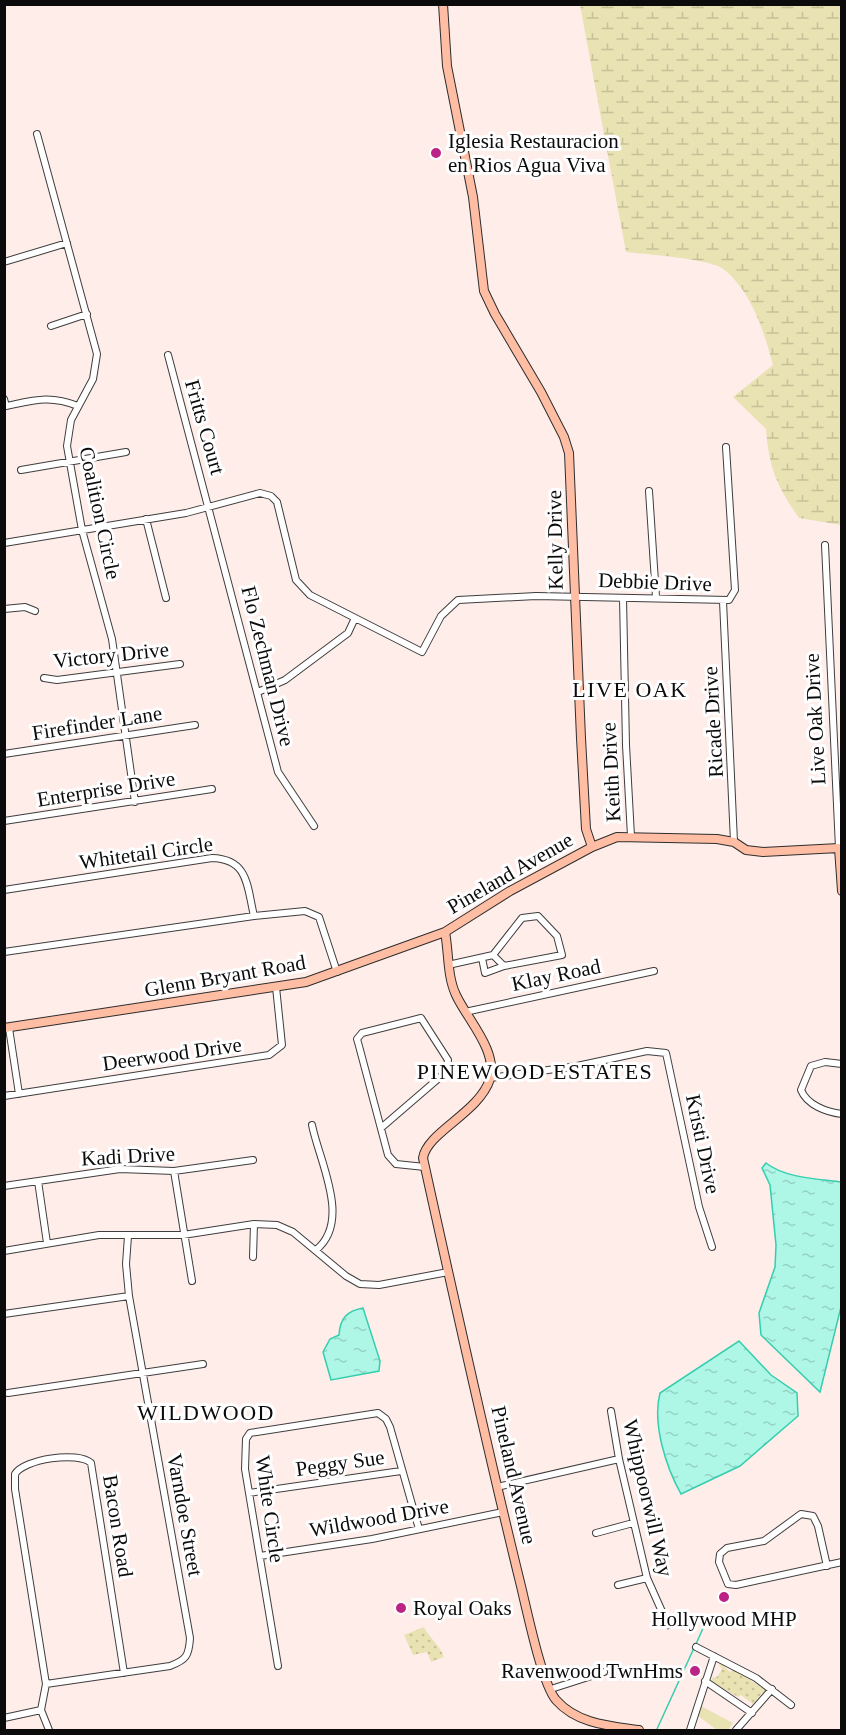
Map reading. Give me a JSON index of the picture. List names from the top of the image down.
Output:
{
  "streets": {
    "street": [
      "Fritts Court",
      "Coalition Circle",
      "Kelly Drive",
      "Debbie Drive",
      "Victory Drive",
      "Flo Zechman Drive",
      "Live Oak Drive",
      "Ricade Drive",
      "Firefinder Lane",
      "Keith Drive",
      "Enterprise Drive",
      "Whitetail Circle",
      "Pineland Avenue",
      "Klay Road",
      "Glenn Bryant Road",
      "Deerwood Drive",
      "Kristi Drive",
      "Kadi Drive",
      "Peggy Sue",
      "Whippoorwill Way",
      "White Circle",
      "Varndoe Street",
      "Wildwood Drive",
      "Bacon Road"
    ]
  },
  "crossings": [
    ["Fritts Court", "Flo Zechman Drive"],
    ["Coalition Circle", "Victory Drive"],
    ["Coalition Circle", "Firefinder Lane"],
    ["Coalition Circle", "Enterprise Drive"],
    ["Kelly Drive", "Debbie Drive"],
    ["Kelly Drive", "Pineland Avenue"],
    ["Debbie Drive", "Ricade Drive"],
    ["Debbie Drive", "Keith Drive"],
    ["Pineland Avenue", "Klay Road"],
    ["Pineland Avenue", "Glenn Bryant Road"],
    ["Pineland Avenue", "Kristi Drive"],
    ["Pineland Avenue", "Wildwood Drive"],
    ["Glenn Bryant Road", "Deerwood Drive"],
    ["Peggy Sue", "White Circle"],
    ["White Circle", "Wildwood Drive"],
    ["Varndoe Street", "Bacon Road"]
  ],
  "districts": ["LIVE OAK", "PINEWOOD ESTATES", "WILDWOOD"],
  "places": [
    "Iglesia Restauracion en Rios Agua Viva",
    "Hollywood MHP",
    "Royal Oaks",
    "Ravenwood TwnHms"
  ]
}
